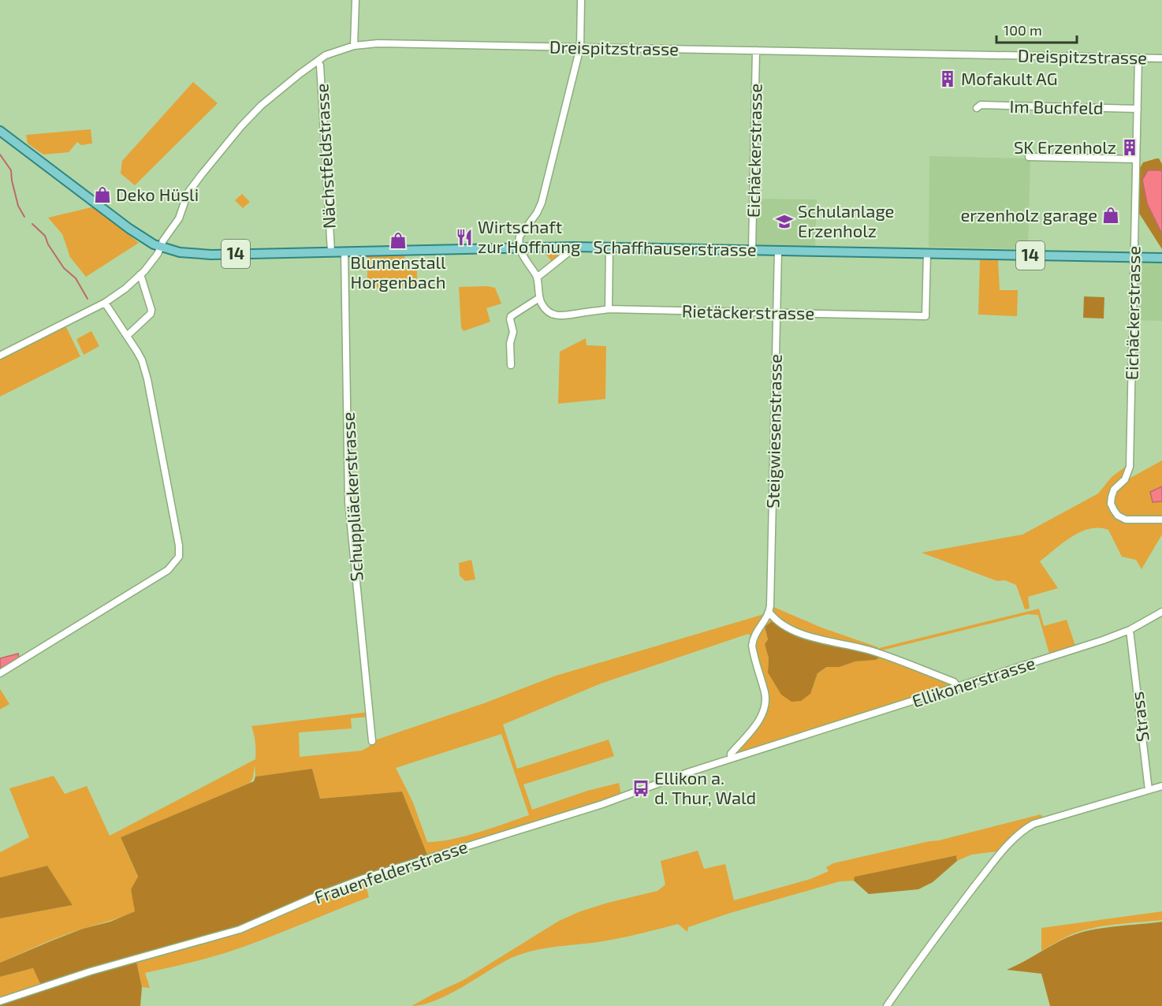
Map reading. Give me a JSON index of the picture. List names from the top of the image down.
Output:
{
  "streets": {
    "main road": ["Schaffhauserstrasse", "14"],
    "street": [
      "Dreispitzstrasse",
      "Im Buchfeld",
      "Eichäckerstrasse",
      "Nächstfeldstrasse",
      "Rietäckerstrasse",
      "Steigwiesenstrasse",
      "Schuppliäckerstrasse",
      "Ellikonerstrasse",
      "Strass",
      "Frauenfelderstrasse"
    ]
  },
  "crossings": [
    ["Dreispitzstrasse", "Eichäckerstrasse"],
    ["Dreispitzstrasse", "Nächstfeldstrasse"],
    ["Dreispitzstrasse", "Schaffhauserstrasse"],
    ["Im Buchfeld", "Eichäckerstrasse"],
    ["Eichäckerstrasse", "Schaffhauserstrasse"],
    ["Nächstfeldstrasse", "Schaffhauserstrasse"],
    ["Schaffhauserstrasse", "Rietäckerstrasse"],
    ["Schaffhauserstrasse", "Steigwiesenstrasse"],
    ["Schaffhauserstrasse", "Schuppliäckerstrasse"],
    ["Rietäckerstrasse", "Steigwiesenstrasse"],
    ["Ellikonerstrasse", "Strass"],
    ["Ellikonerstrasse", "Frauenfelderstrasse"]
  ],
  "places": {
    "building": ["Mofakult AG", "SK Erzenholz"],
    "shop": ["Deko Hüsli", "erzenholz garage", "Blumenstall Horgenbach"],
    "school or university": ["Schulanlage Erzenholz"],
    "restaurant": ["Wirtschaft zur Hoffnung"],
    "bus stop": ["Ellikon a. d. Thur, Wald"]
  },
  "scale_bar": "100 m"
}
